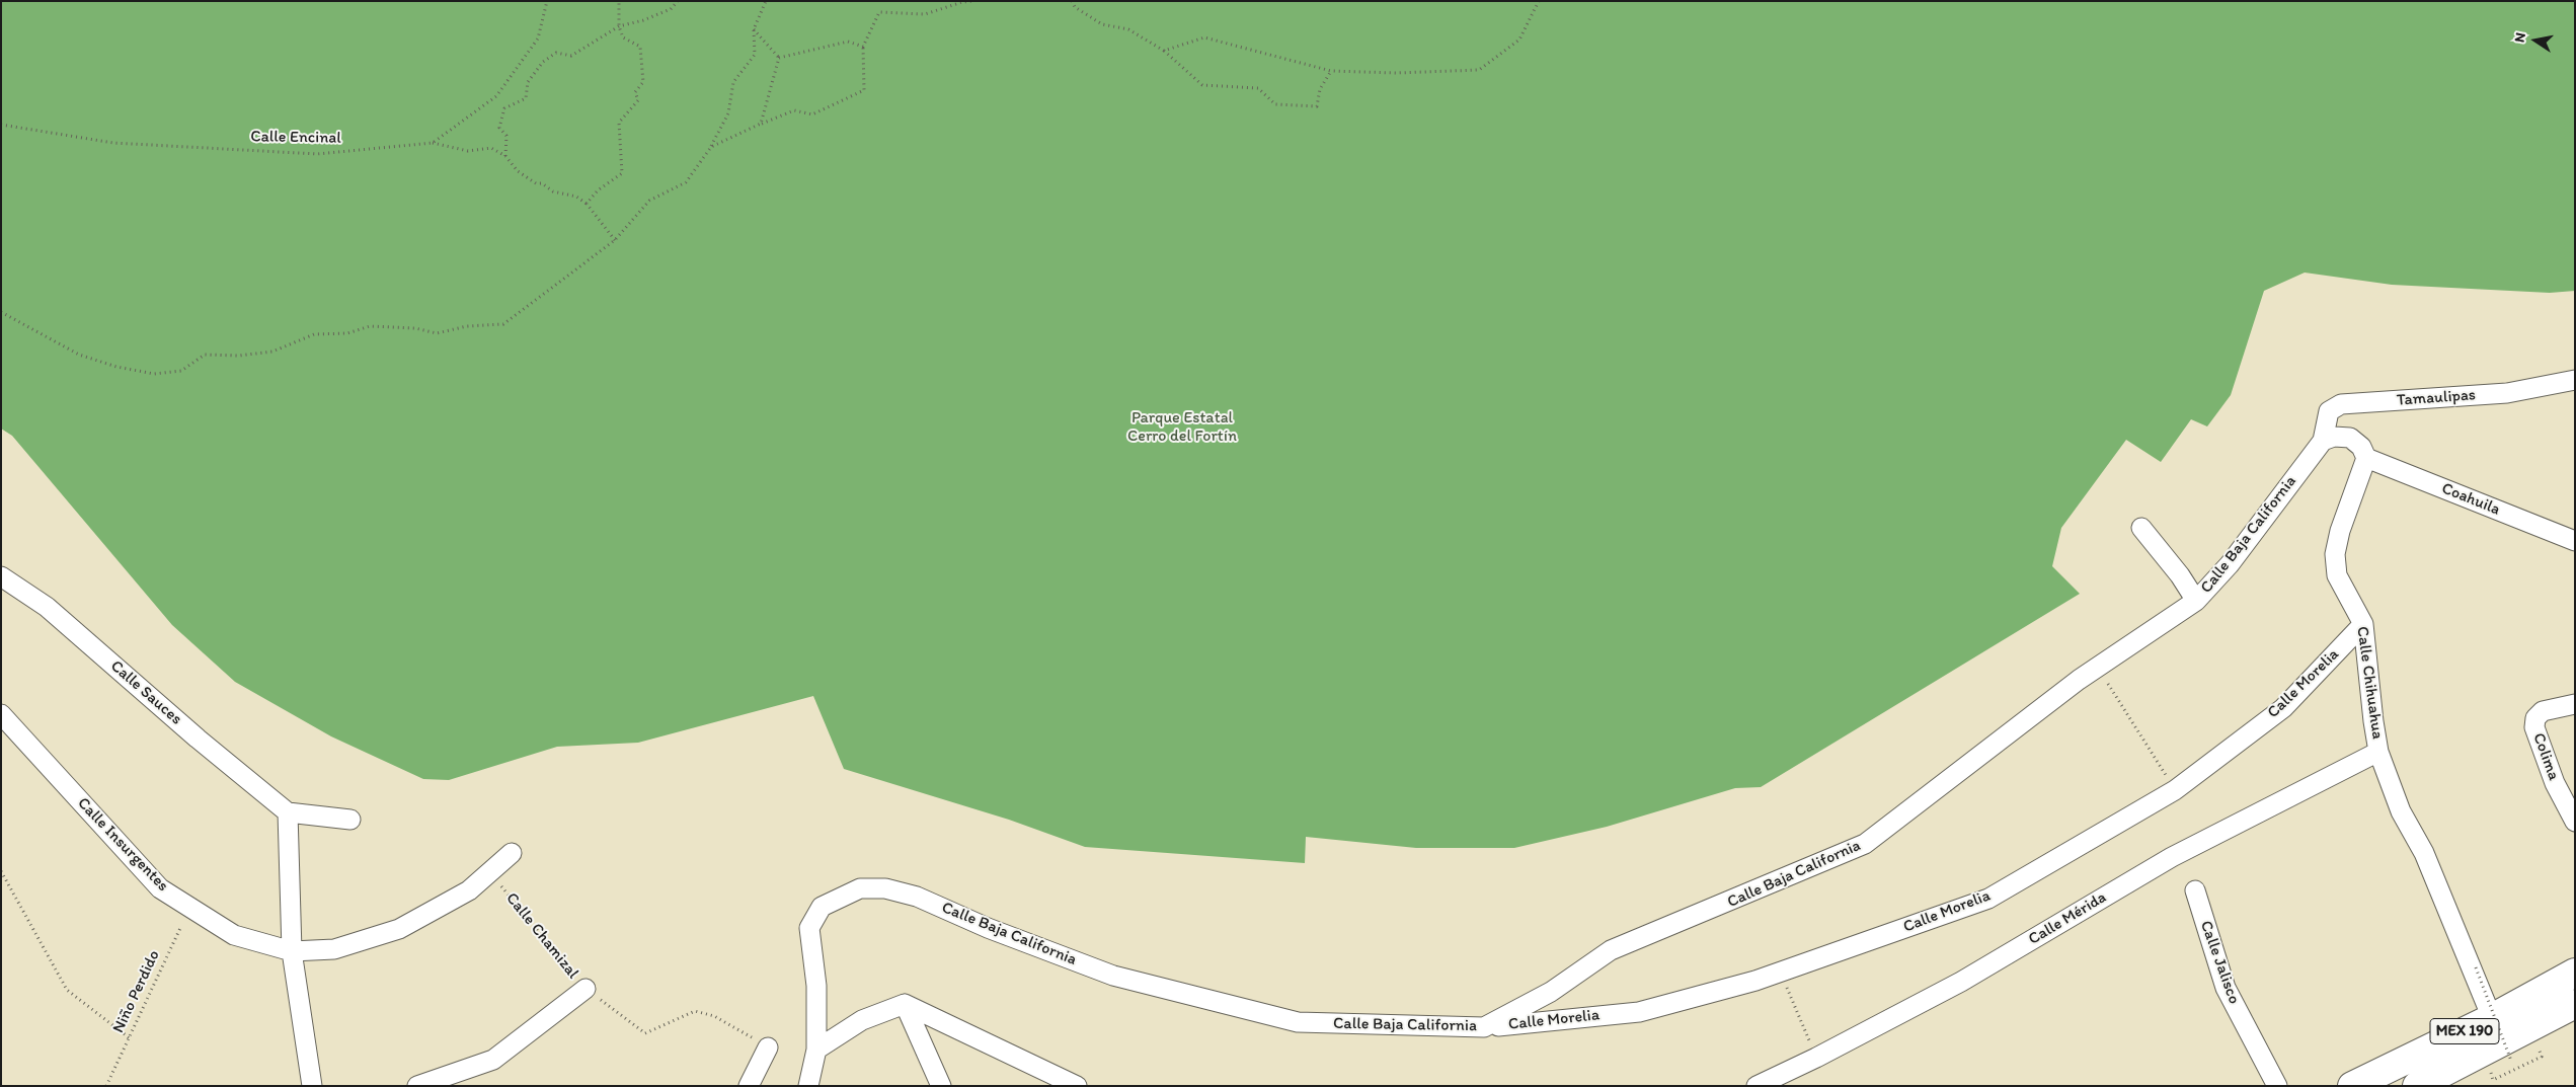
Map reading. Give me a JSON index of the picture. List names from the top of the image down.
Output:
{
  "streets": {
    "main road": ["MEX 190"],
    "street": [
      "Tamaulipas",
      "Coahuila",
      "Calle Baja California",
      "Calle Chihuahua",
      "Calle Morelia",
      "Calle Sauces",
      "Colima",
      "Calle Insurgentes",
      "Calle Mérida",
      "Calle Chamizal",
      "Calle Jalisco"
    ],
    "path": ["Calle Encinal", "Niño Perdido"]
  },
  "crossings": [
    ["Tamaulipas", "Calle Baja California"],
    ["Coahuila", "Calle Chihuahua"],
    ["Calle Baja California", "Calle Morelia"],
    ["Calle Chihuahua", "Calle Morelia"],
    ["Calle Chihuahua", "Calle Mérida"],
    ["Calle Chihuahua", "MEX 190"],
    ["Calle Insurgentes", "Calle Chamizal"],
    ["Calle Insurgentes", "Niño Perdido"]
  ],
  "parks": ["Parque Estatal Cerro del Fortín"],
  "north": "left"
}
